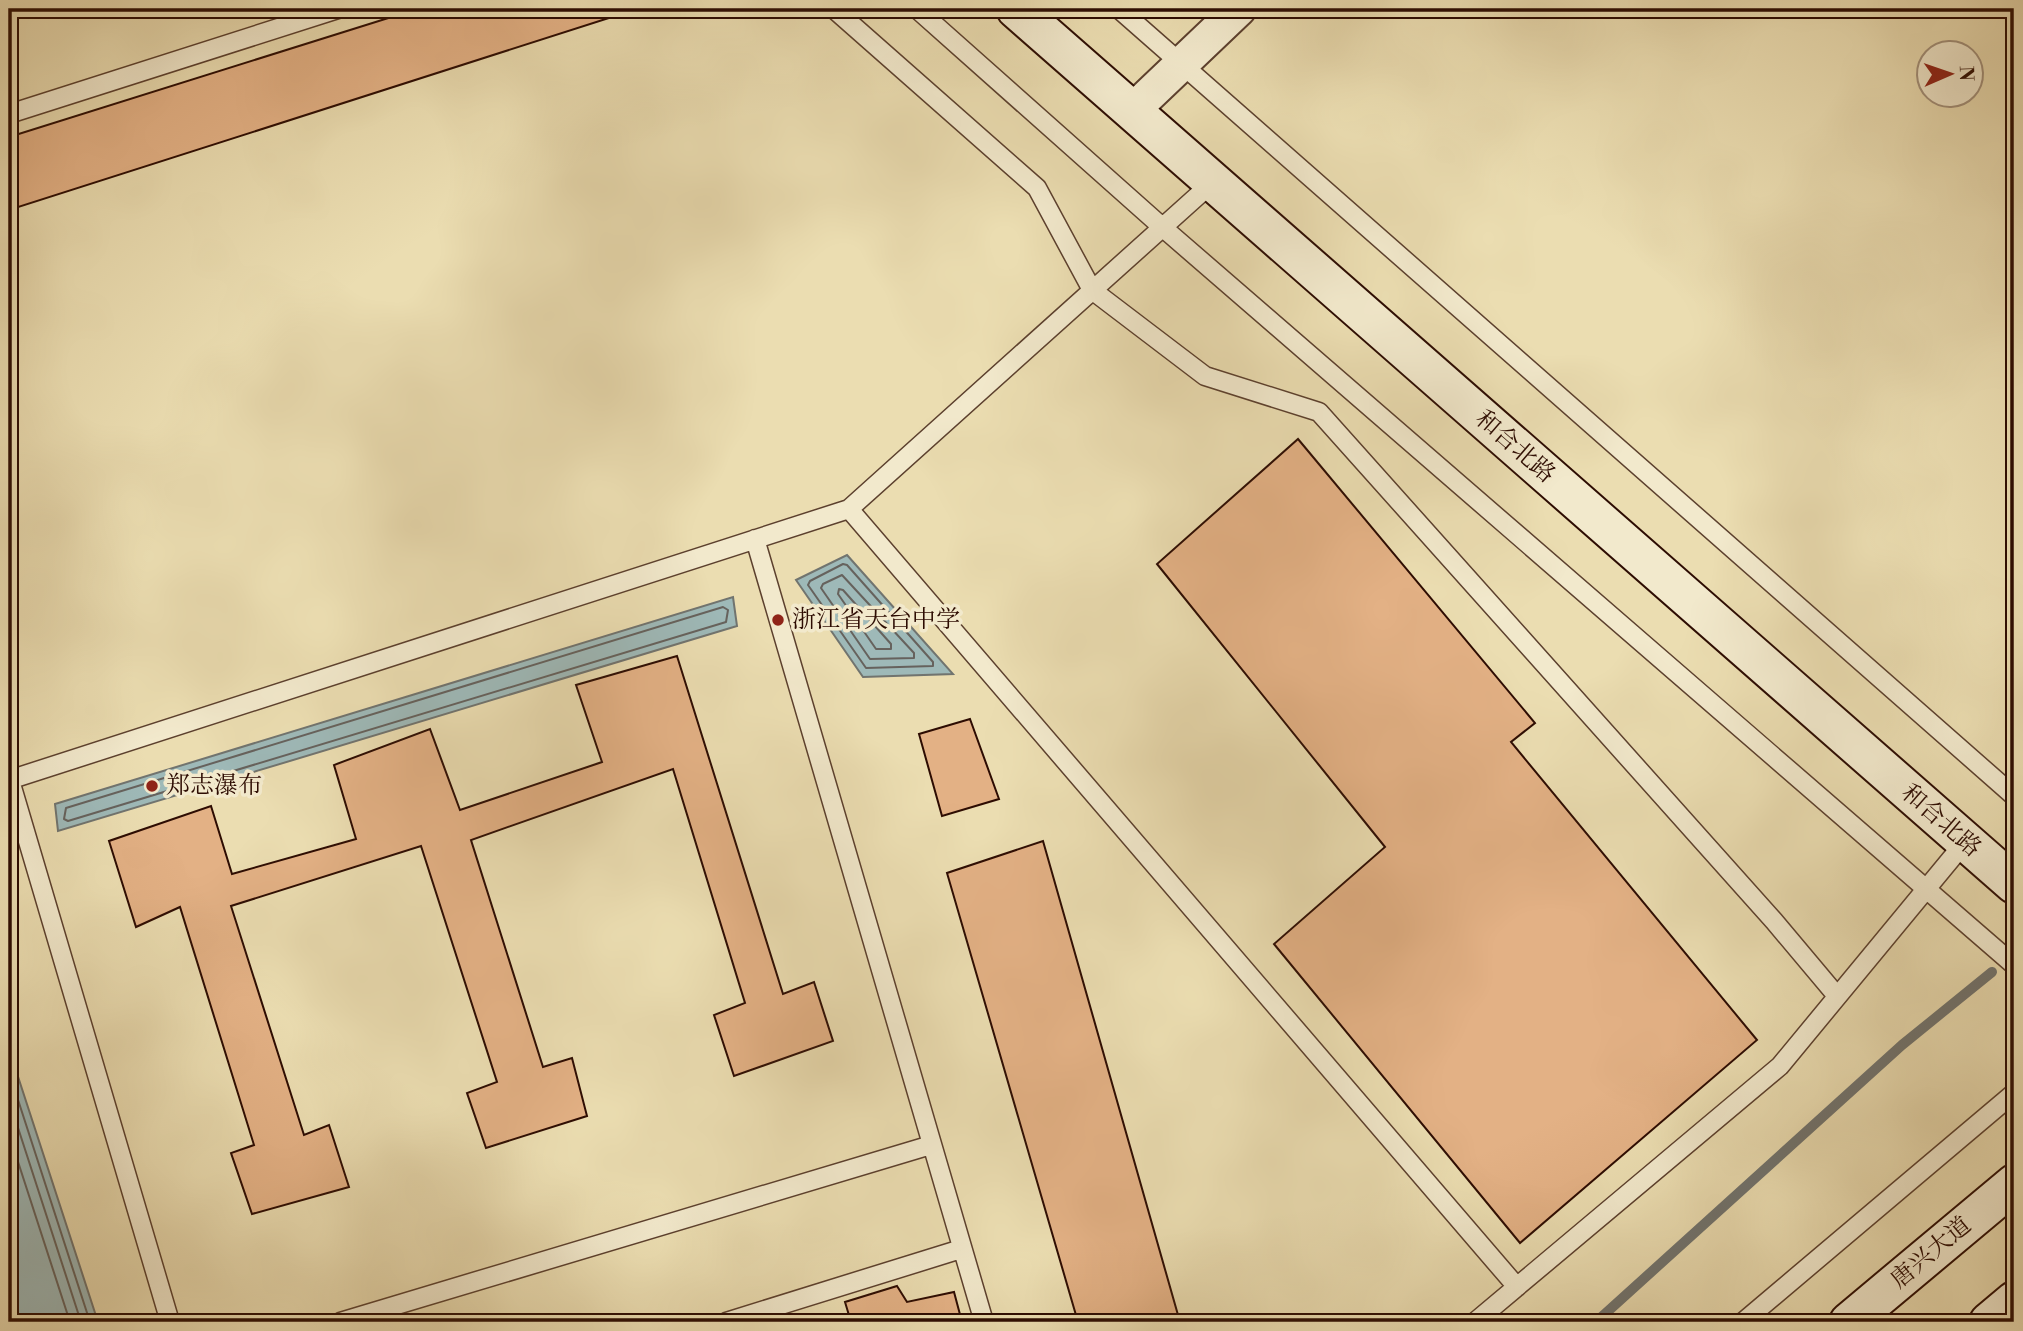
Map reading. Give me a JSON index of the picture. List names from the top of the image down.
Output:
{
  "streets": {
    "main road": ["和合北路", "唐兴大道"]
  },
  "places": ["浙江省天台中学", "郑志瀑布"],
  "north": "right"
}
